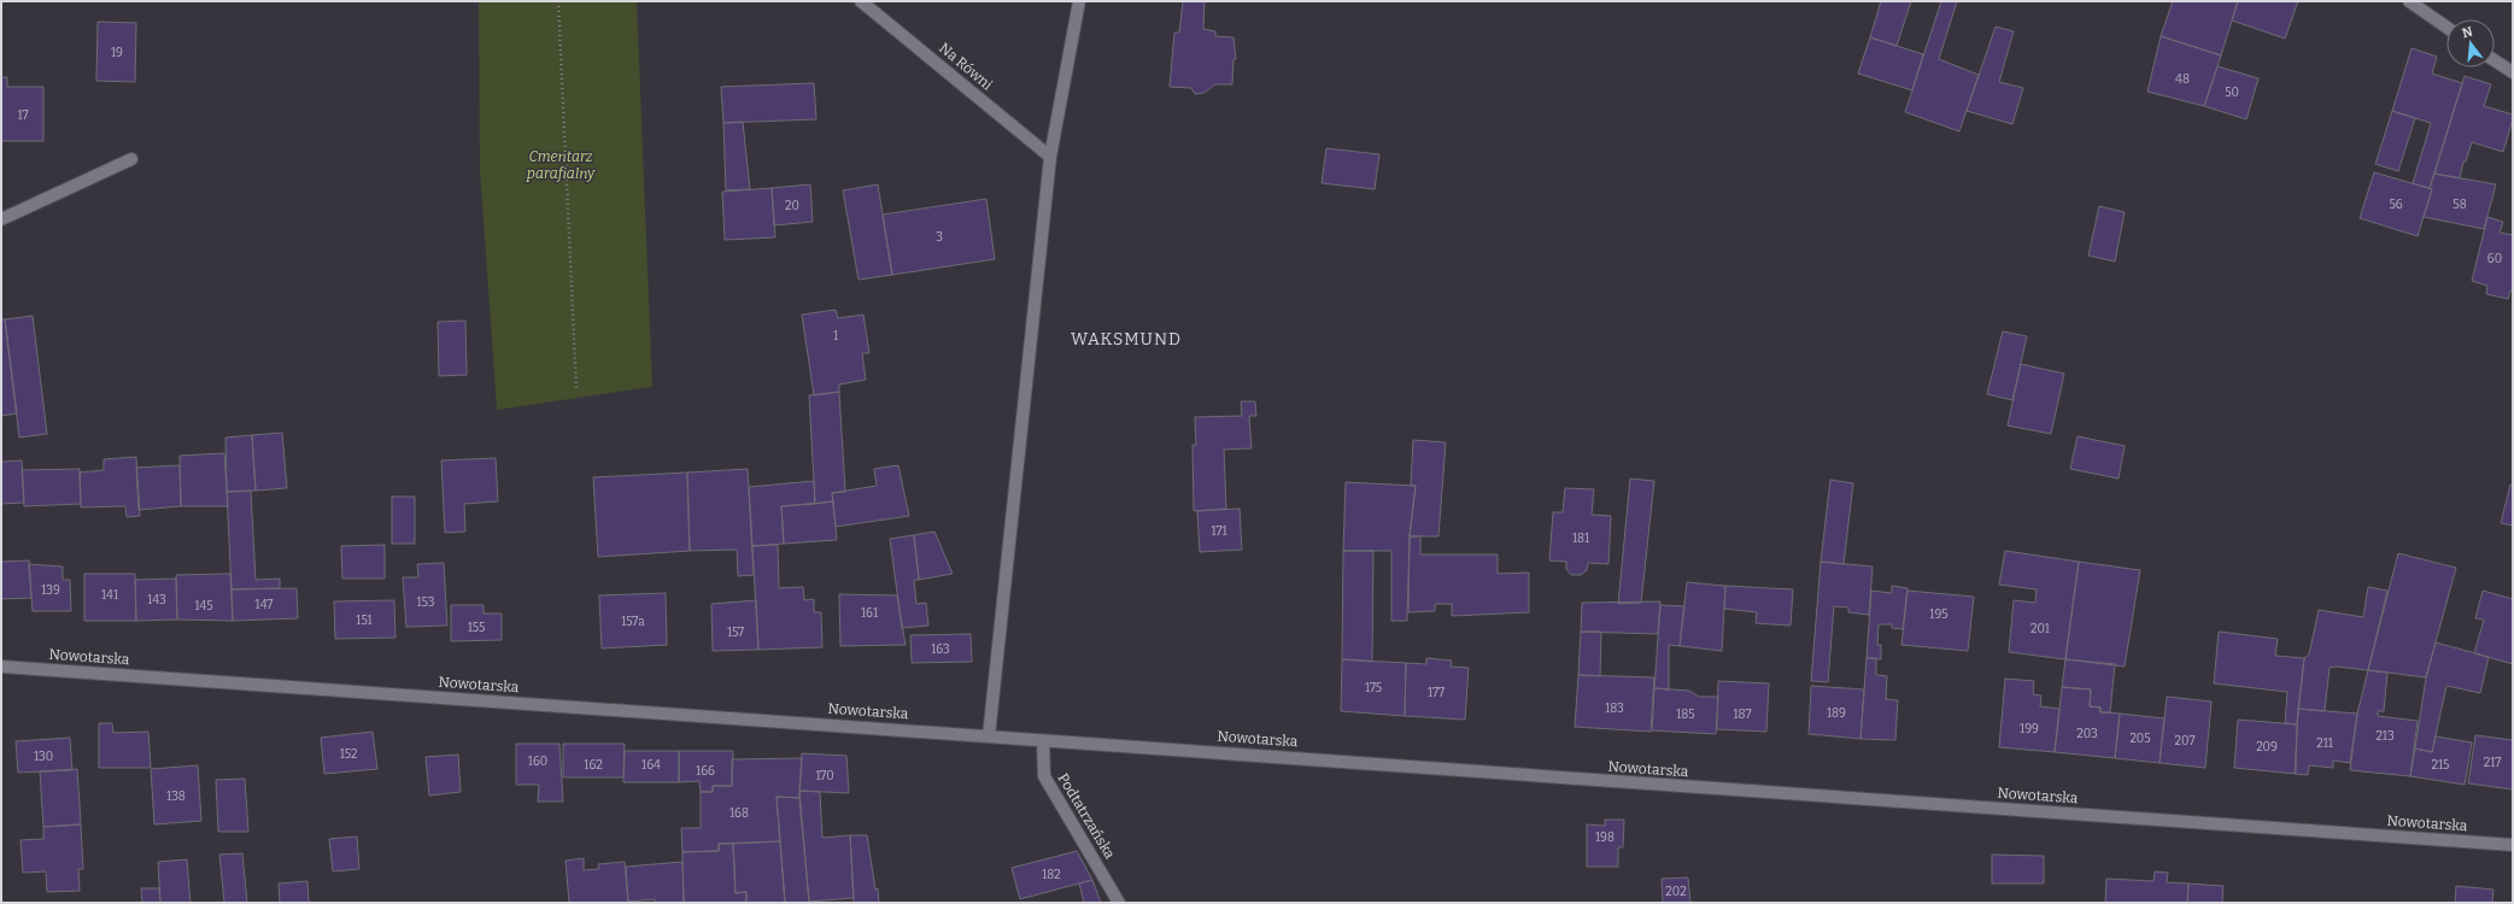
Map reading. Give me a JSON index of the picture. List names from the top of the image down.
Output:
{
  "streets": {
    "street": ["Na Równi", "Nowotarska", "Podtatrzańska"]
  },
  "crossings": [
    ["Nowotarska", "Podtatrzańska"]
  ],
  "districts": ["WAKSMUND"],
  "parks": ["Cmentarz parafialny"],
  "house_numbers": [
    "19",
    "48",
    "50",
    "17",
    "56",
    "58",
    "20",
    "3",
    "60",
    "1",
    "171",
    "181",
    "139",
    "141",
    "143",
    "153",
    "147",
    "145",
    "161",
    "195",
    "151",
    "157a",
    "155",
    "201",
    "157",
    "163",
    "175",
    "177",
    "183",
    "189",
    "185",
    "187",
    "199",
    "203",
    "213",
    "205",
    "207",
    "211",
    "209",
    "152",
    "130",
    "160",
    "217",
    "162",
    "164",
    "215",
    "166",
    "170",
    "138",
    "168",
    "198",
    "182",
    "202"
  ],
  "north": "top"
}
